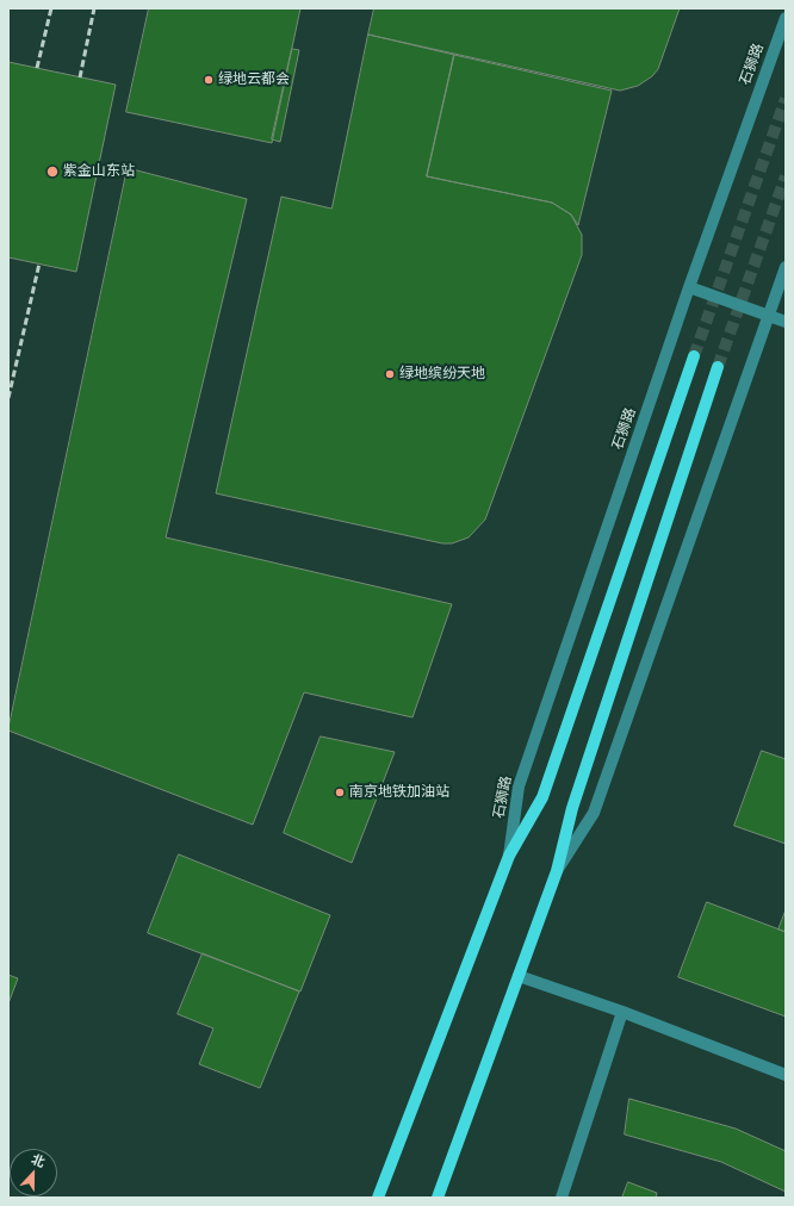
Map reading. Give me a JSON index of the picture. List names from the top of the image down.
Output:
{
  "streets": {
    "main road": ["石狮路"]
  },
  "places": [
    "绿地云都会",
    "紫金山东站",
    "绿地缤纷天地",
    "南京地铁加油站"
  ],
  "north": "top"
}
